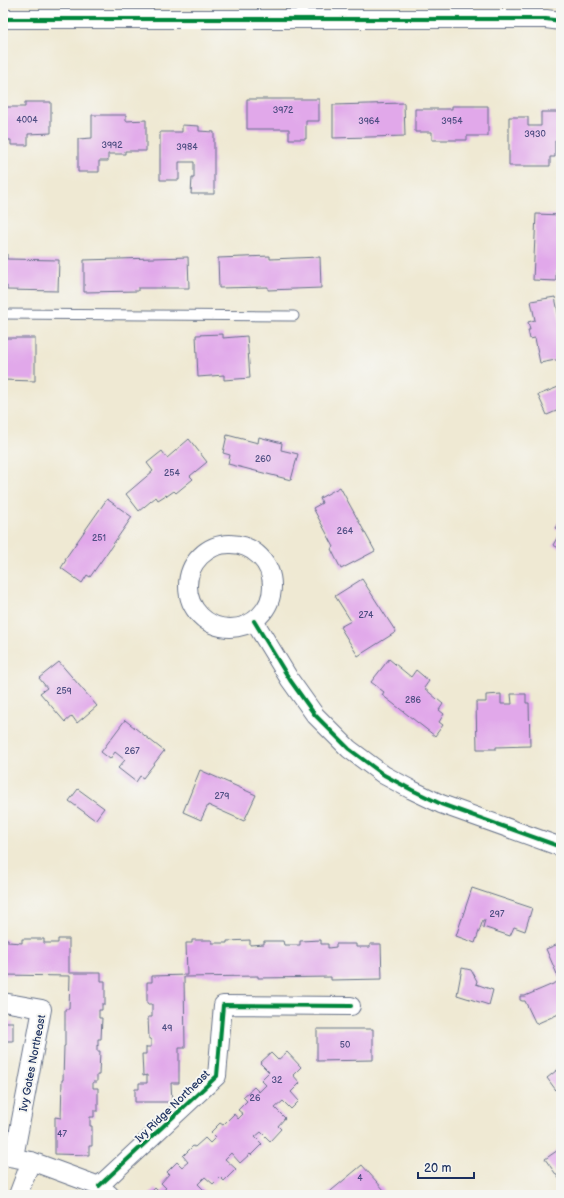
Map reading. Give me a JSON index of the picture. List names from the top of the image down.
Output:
{
  "streets": {
    "street": ["Ivy Gates Northeast", "Ivy Ridge Northeast"]
  },
  "house_numbers": [
    "3972",
    "4004",
    "3964",
    "3954",
    "3930",
    "3992",
    "3984",
    "260",
    "254",
    "264",
    "251",
    "274",
    "259",
    "286",
    "267",
    "279",
    "297",
    "49",
    "50",
    "32",
    "26",
    "47",
    "4"
  ],
  "scale_bar": "20 m"
}
